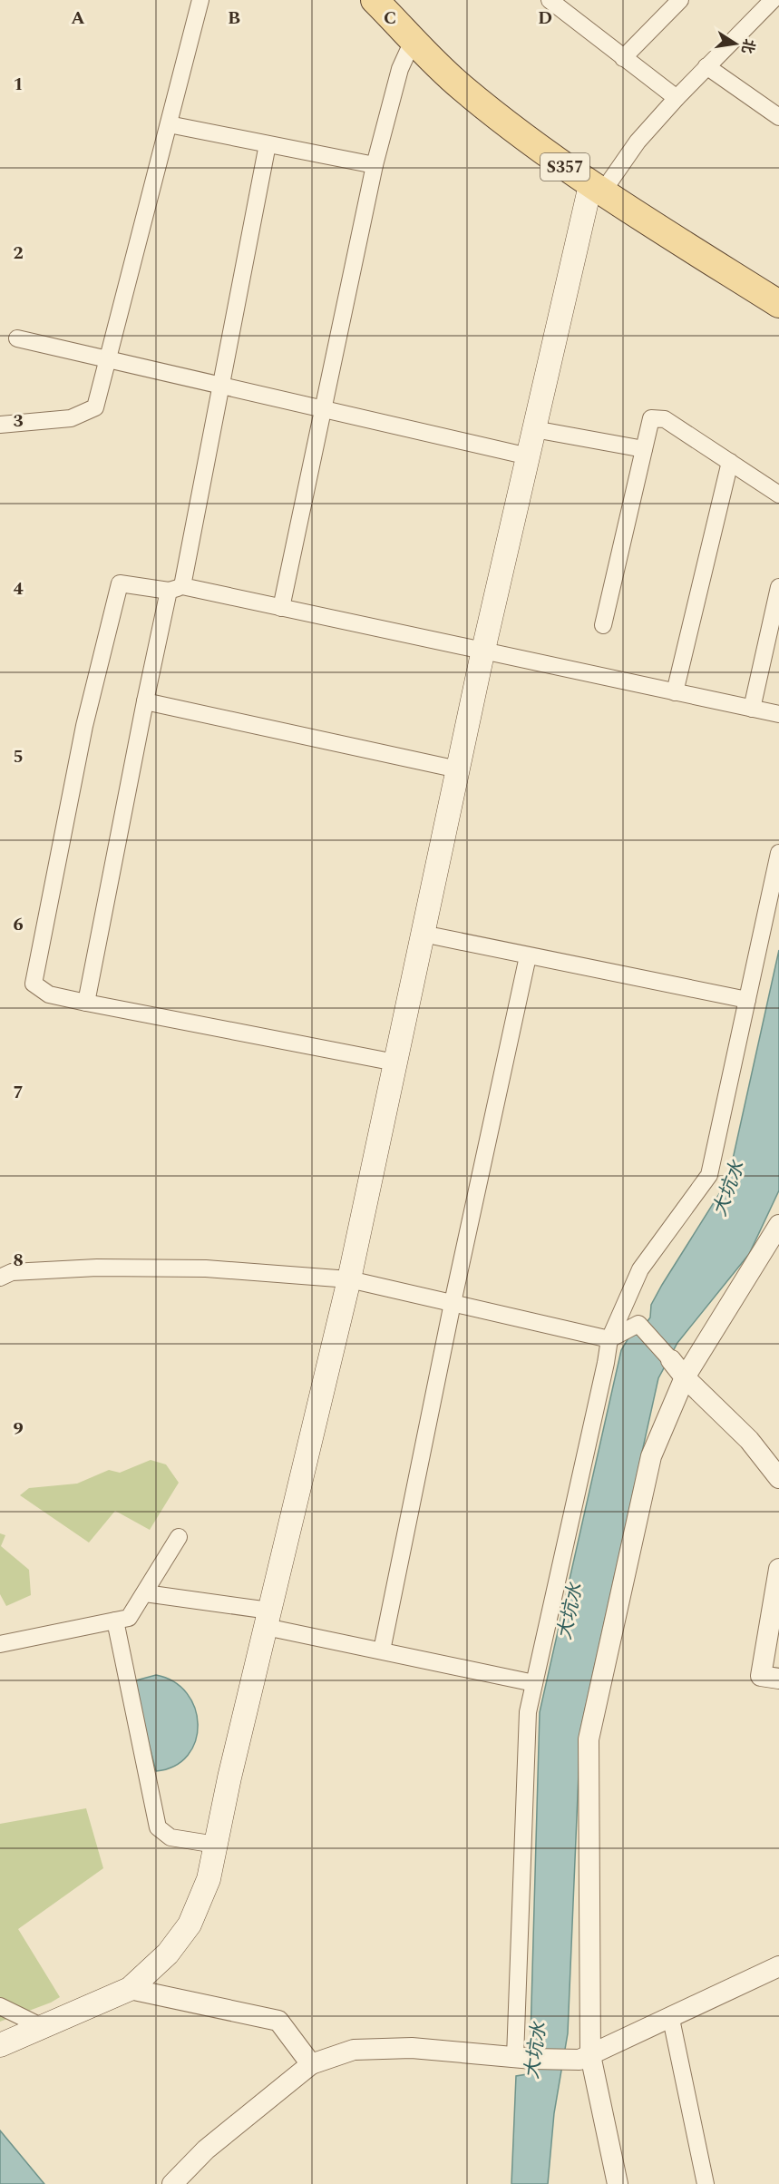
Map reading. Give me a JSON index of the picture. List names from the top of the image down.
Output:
{
  "streets": {
    "main road": ["S357"]
  },
  "water": ["大坑水"],
  "north": "right",
  "grid": {
    "columns": [
      "A",
      "B",
      "C",
      "D"
    ],
    "rows": [
      "1",
      "2",
      "3",
      "4",
      "5",
      "6",
      "7",
      "8",
      "9"
    ]
  }
}
